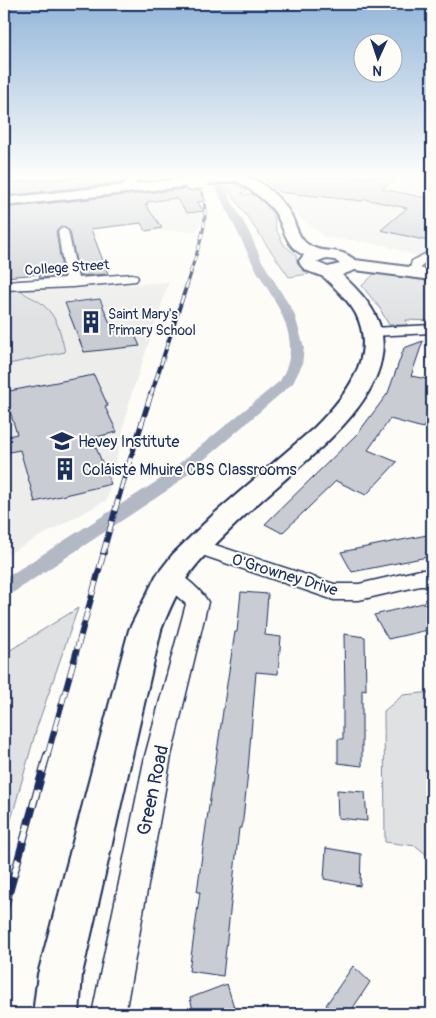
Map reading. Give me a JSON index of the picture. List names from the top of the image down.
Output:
{
  "streets": {
    "street": ["College Street", "O'Growney Drive", "Green Road"]
  },
  "crossings": [
    ["O'Growney Drive", "Green Road"]
  ],
  "places": {
    "building": ["Saint Mary's Primary School", "Coláiste Mhuire CBS Classrooms"],
    "school or university": ["Hevey Institute"]
  },
  "north": "bottom"
}
